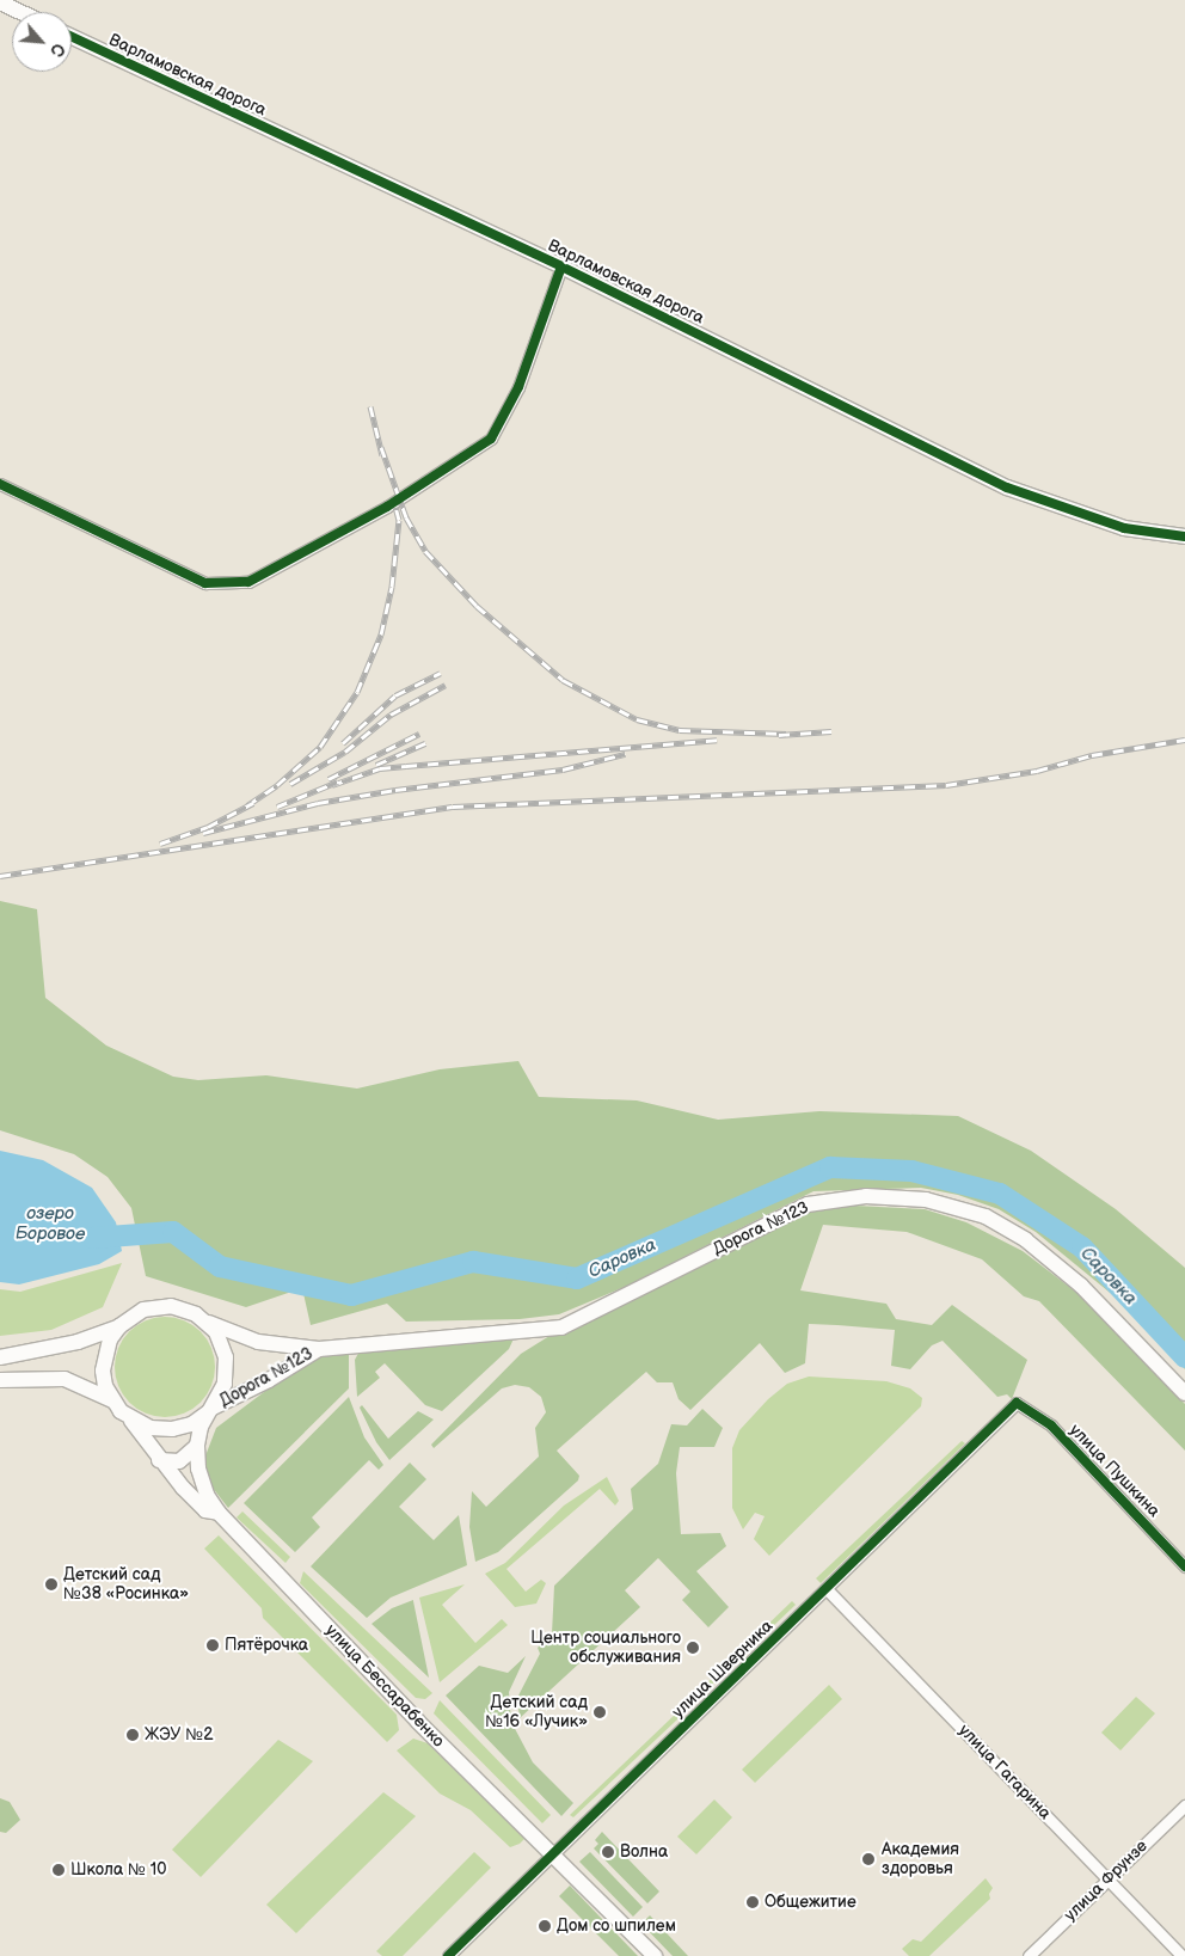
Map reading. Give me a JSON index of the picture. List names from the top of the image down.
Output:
{
  "streets": {
    "street": [
      "Варламовская дорога",
      "Дорога №123",
      "улица Пушкина",
      "улица Шверника",
      "улица Бессарабенко",
      "улица Гагарина",
      "улица Фрунзе"
    ]
  },
  "crossings": [
    ["Дорога №123", "улица Бессарабенко"],
    ["улица Пушкина", "улица Шверника"],
    ["улица Шверника", "улица Бессарабенко"],
    ["улица Шверника", "улица Гагарина"],
    ["улица Гагарина", "улица Фрунзе"]
  ],
  "water": ["озеро Боровое", "Саровка"],
  "places": [
    "Детский сад №38 «Росинка»",
    "Пятёрочка",
    "Центр социального обслуживания",
    "Детский сад №16 «Лучик»",
    "ЖЭУ №2",
    "Волна",
    "Академия здоровья",
    "Школа № 10",
    "Общежитие",
    "Дом со шпилем"
  ],
  "north": "bottom right"
}
